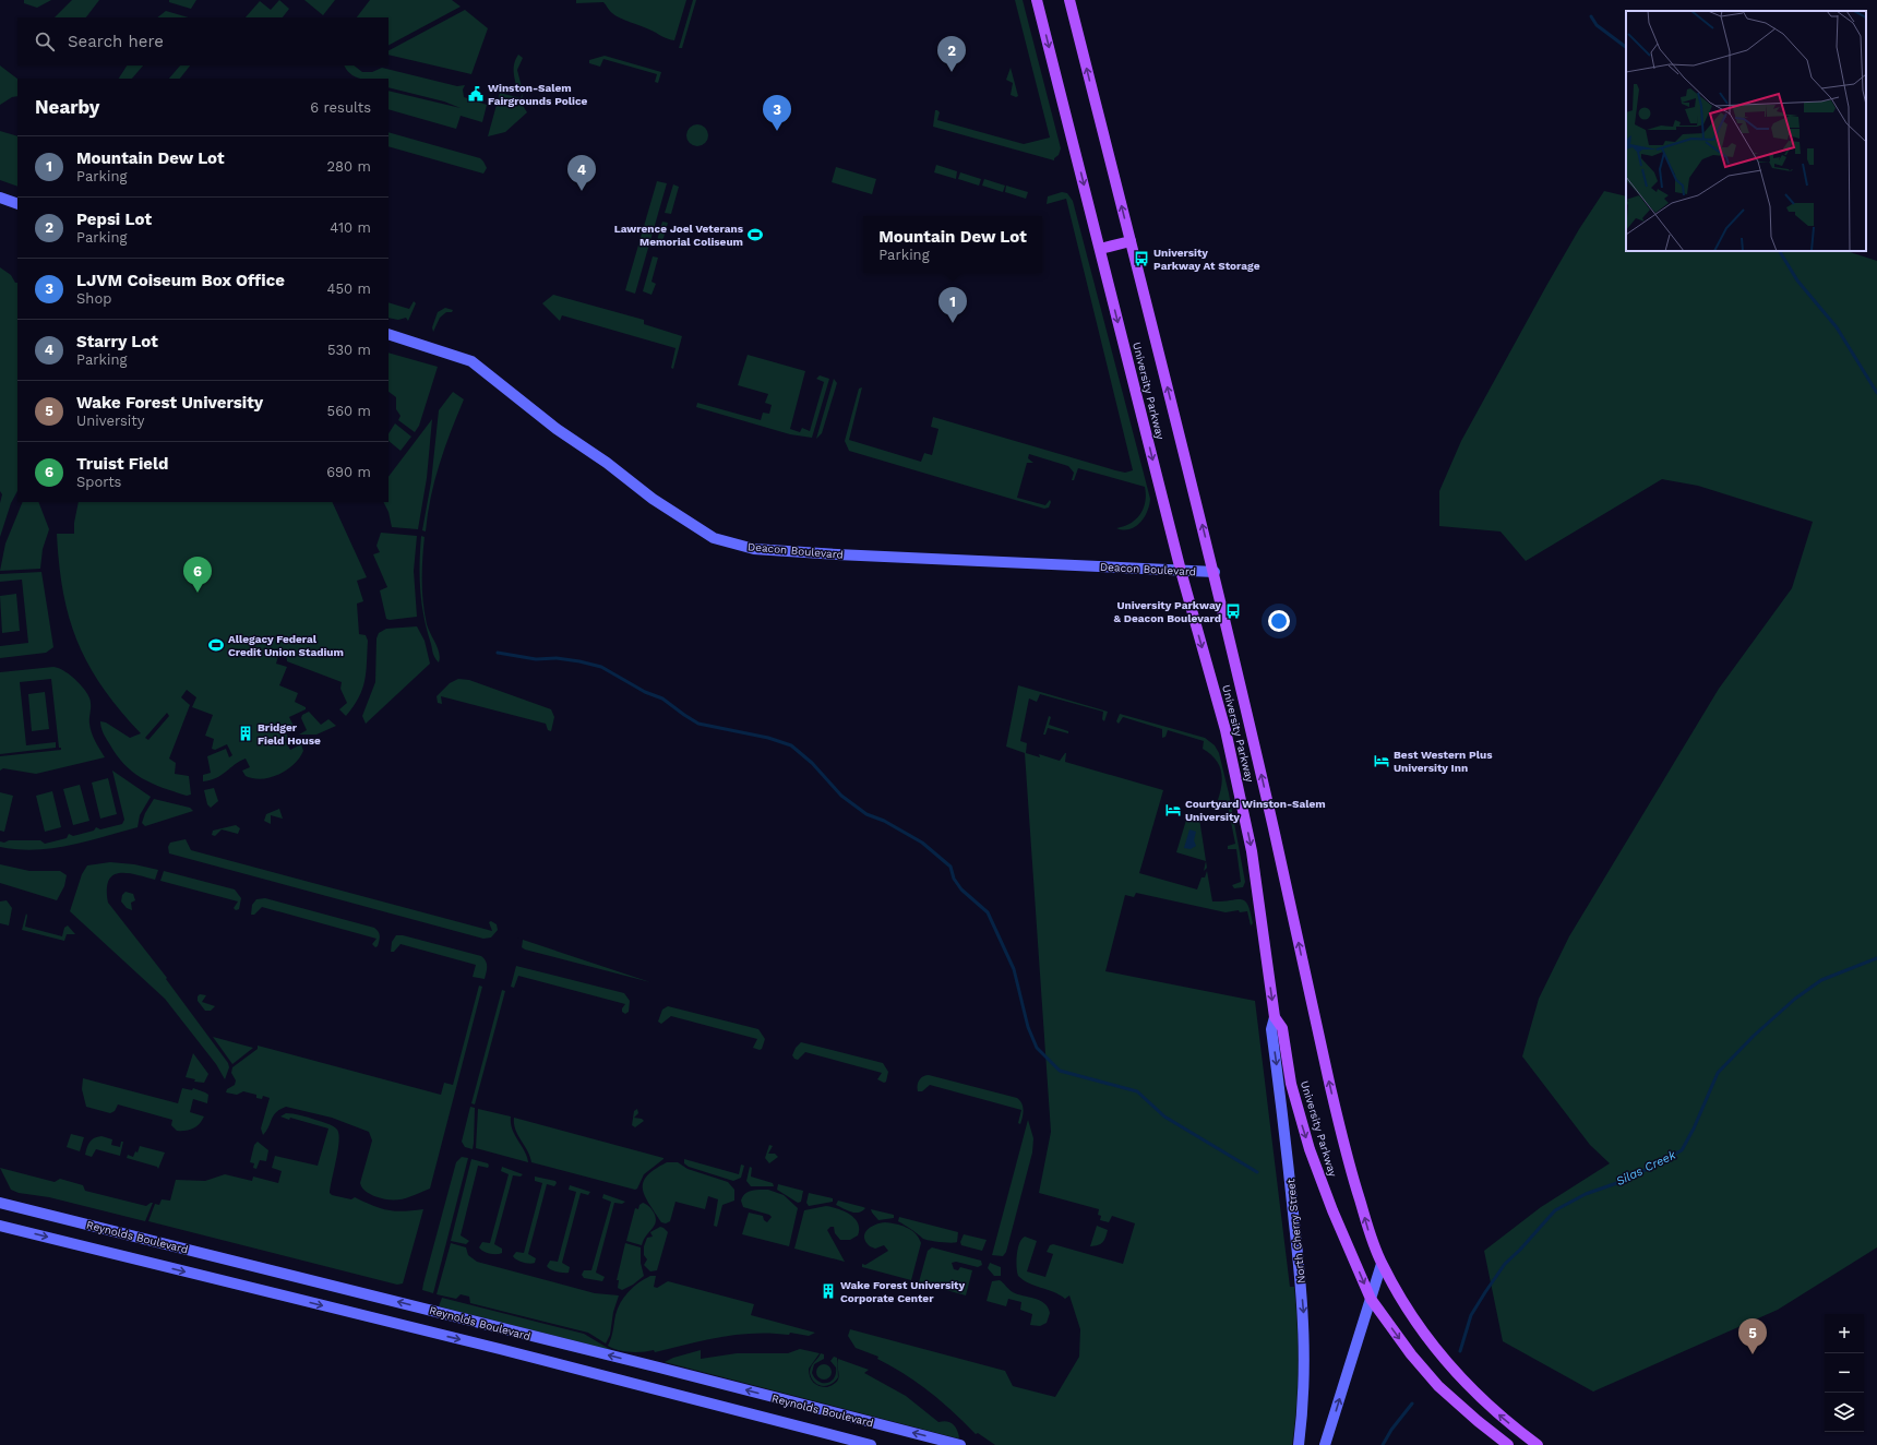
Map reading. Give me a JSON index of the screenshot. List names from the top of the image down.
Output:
{
  "streets": {
    "main road": [
      "University Parkway",
      "Deacon Boulevard",
      "North Cherry Street",
      "Reynolds Boulevard"
    ]
  },
  "crossings": [
    ["University Parkway", "Deacon Boulevard"],
    ["University Parkway", "North Cherry Street"]
  ],
  "water": ["Silas Creek"],
  "places": {
    "public building": ["Winston-Salem Fairgrounds Police"],
    "sports": ["Lawrence Joel Veterans Memorial Coliseum", "Allegacy Federal Credit Union Stadium"],
    "bus stop": ["University Parkway At Storage", "University Parkway & Deacon Boulevard"],
    "building": ["Bridger Field House", "Wake Forest University Corporate Center"],
    "hotel": ["Best Western Plus University Inn", "Courtyard Winston-Salem University"]
  },
  "page": {
    "search": "Search here",
    "pins": [
      "2",
      "3",
      "4",
      "1",
      "6",
      "5"
    ],
    "heading": ["Nearby", "6 results"],
    "list": [
      {
        "mark": "1",
        "name": "Mountain Dew Lot",
        "note": "Parking",
        "value": "280 m"
      },
      {
        "mark": "2",
        "name": "Pepsi Lot",
        "note": "Parking",
        "value": "410 m"
      },
      {
        "mark": "3",
        "name": "LJVM Coiseum Box Office",
        "note": "Shop",
        "value": "450 m"
      },
      {
        "mark": "4",
        "name": "Starry Lot",
        "note": "Parking",
        "value": "530 m"
      },
      {
        "mark": "5",
        "name": "Wake Forest University",
        "note": "University",
        "value": "560 m"
      },
      {
        "mark": "6",
        "name": "Truist Field",
        "note": "Sports",
        "value": "690 m"
      }
    ],
    "popup": ["Mountain Dew Lot", "Parking"],
    "map_buttons": ["+", "−"]
  }
}
